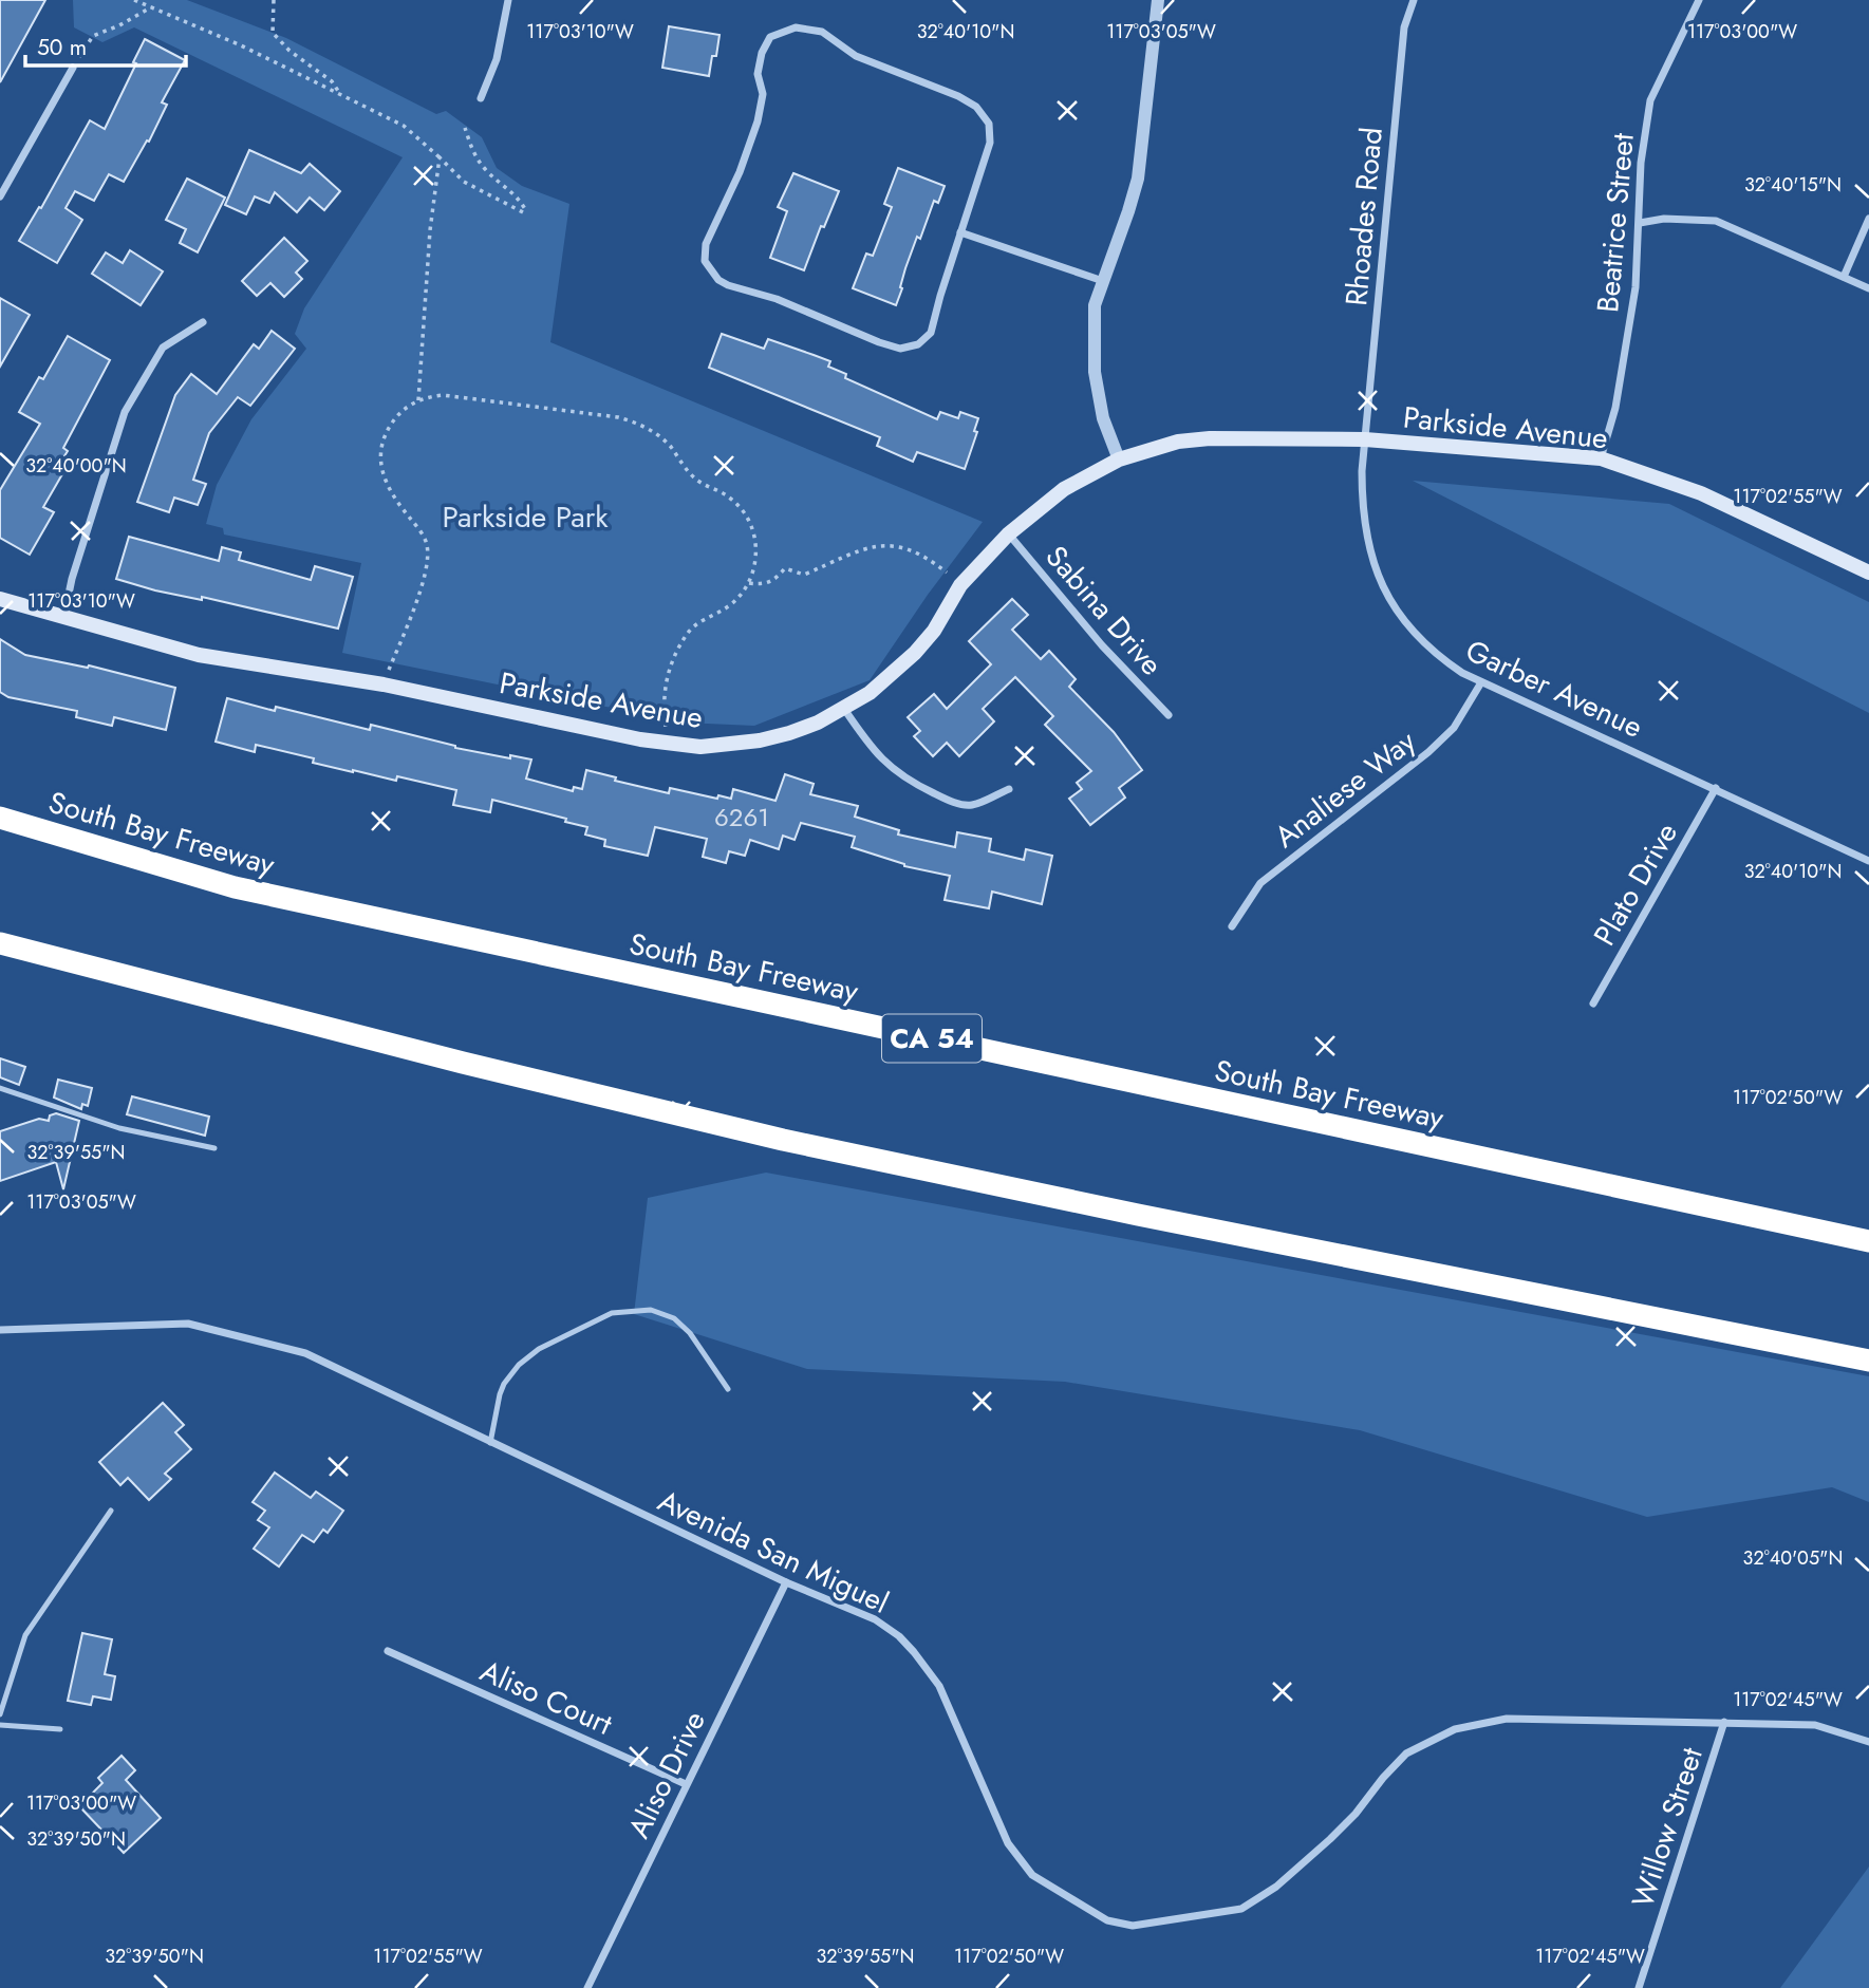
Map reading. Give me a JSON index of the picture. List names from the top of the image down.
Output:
{
  "streets": {
    "highway": ["South Bay Freeway", "CA 54"],
    "main road": ["Parkside Avenue"],
    "street": [
      "Rhoades Road",
      "Beatrice Street",
      "Sabina Drive",
      "Garber Avenue",
      "Analiese Way",
      "Plato Drive",
      "Avenida San Miguel",
      "Aliso Court",
      "Aliso Drive",
      "Willow Street"
    ]
  },
  "crossings": [
    ["Rhoades Road", "Parkside Avenue"],
    ["Rhoades Road", "Garber Avenue"],
    ["Beatrice Street", "Parkside Avenue"],
    ["Parkside Avenue", "Sabina Drive"],
    ["Parkside Avenue", "Garber Avenue"],
    ["Garber Avenue", "Analiese Way"],
    ["Garber Avenue", "Plato Drive"],
    ["Avenida San Miguel", "Aliso Drive"],
    ["Avenida San Miguel", "Willow Street"],
    ["Aliso Court", "Aliso Drive"]
  ],
  "parks": ["Parkside Park"],
  "house_numbers": ["6261"],
  "scale_bar": "50 m",
  "coordinates": [
    "32°40'10\"N",
    "117°03'10\"W",
    "117°03'05\"W",
    "117°03'00\"W",
    "32°40'15\"N",
    "32°40'00\"N",
    "117°02'55\"W",
    "117°02'50\"W",
    "32°39'55\"N",
    "32°40'05\"N",
    "117°02'45\"W",
    "32°39'50\"N"
  ]
}
